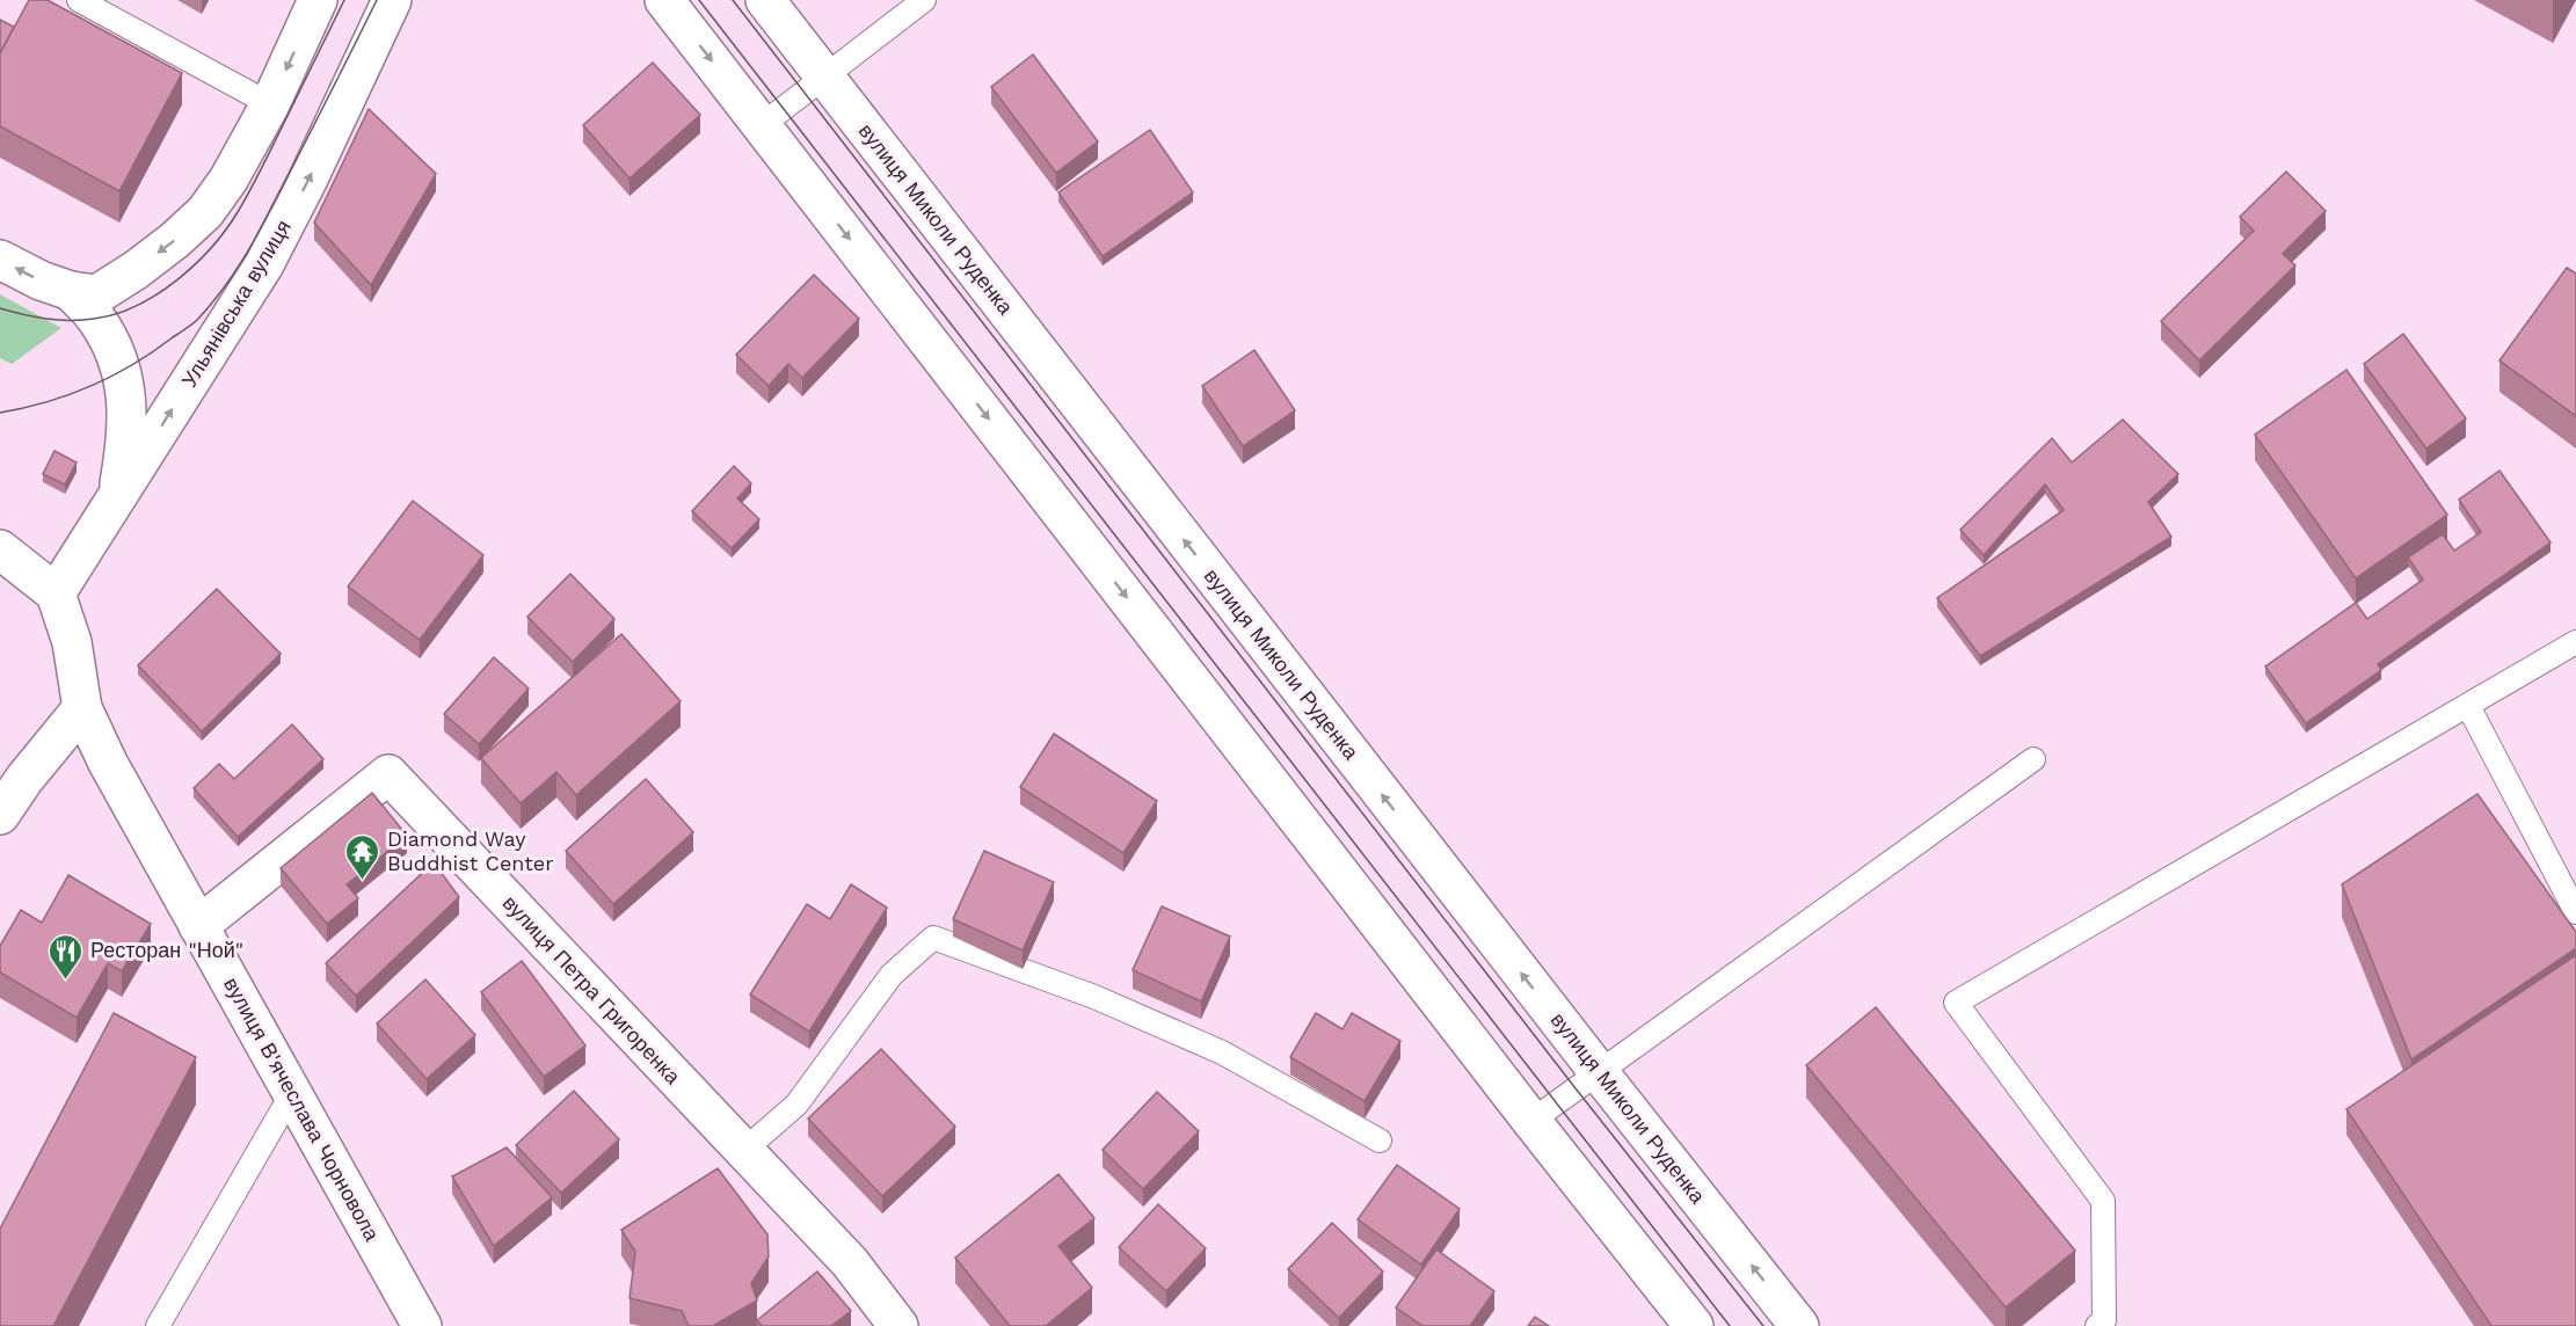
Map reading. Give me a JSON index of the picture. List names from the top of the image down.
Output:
{
  "streets": {
    "street": [
      "вулиця Миколи Руденка",
      "Ульянівська вулиця",
      "вулиця Петра Григоренка",
      "вулиця В'ячеслава Чорновола"
    ]
  },
  "crossings": [
    ["Ульянівська вулиця", "вулиця В'ячеслава Чорновола"],
    ["вулиця Петра Григоренка", "вулиця В'ячеслава Чорновола"]
  ],
  "places": {
    "temple": ["Diamond Way Buddhist Center"],
    "restaurant": ["Ресторан \"Ной\""]
  }
}
